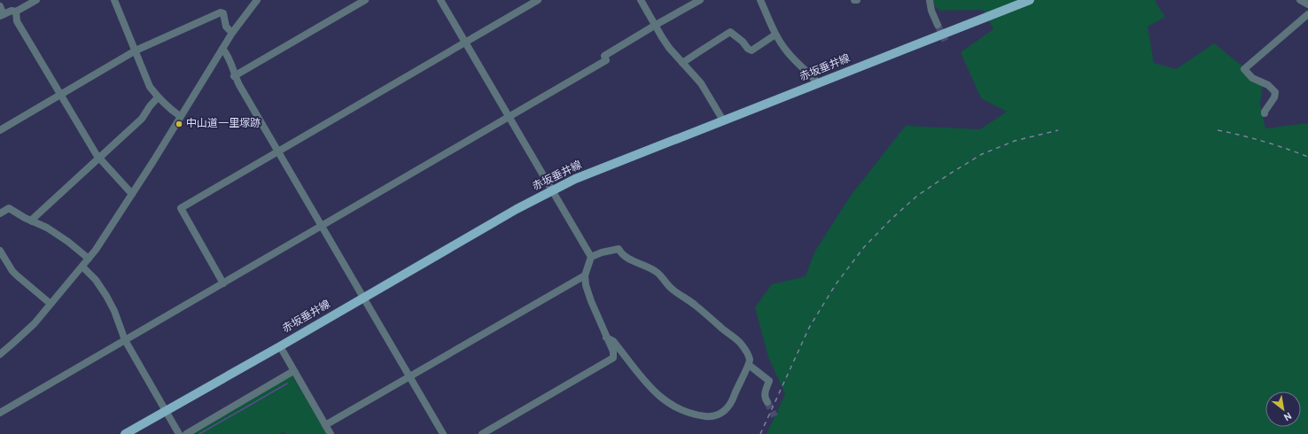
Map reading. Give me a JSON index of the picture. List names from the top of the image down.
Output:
{
  "streets": {
    "main road": ["赤坂垂井線"]
  },
  "places": ["中山道一里塚跡"],
  "north": "bottom right"
}
